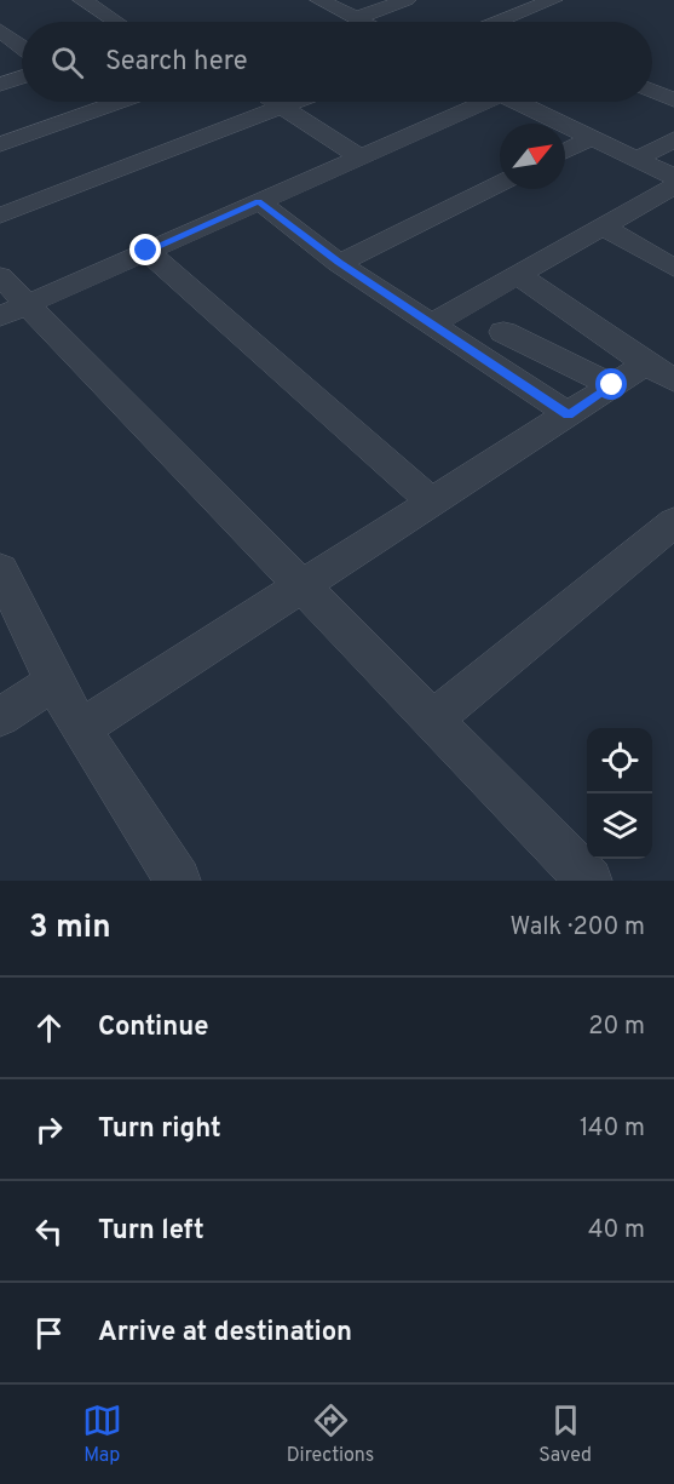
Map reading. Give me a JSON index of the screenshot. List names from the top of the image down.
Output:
{
  "north": "top right",
  "page": {
    "search": "Search here",
    "heading": ["3 min", "Walk · 200 m"],
    "list": [
      ["Continue", "20 m"],
      ["Turn right", "140 m"],
      ["Turn left", "40 m"],
      "Arrive at destination"
    ],
    "nav": ["Map", "Directions", "Saved"]
  }
}
